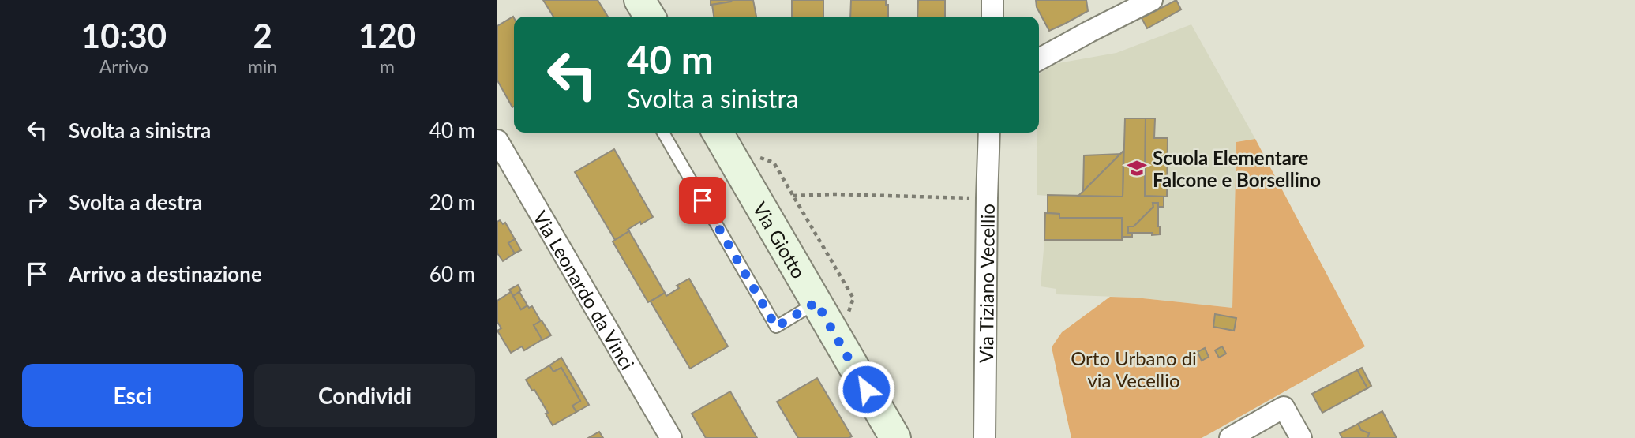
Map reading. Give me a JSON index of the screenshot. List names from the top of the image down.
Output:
{
  "streets": {
    "street": ["Via Giotto", "Via Tiziano Vecellio", "Via Leonardo da Vinci"]
  },
  "parks": ["Orto Urbano di via Vecellio"],
  "places": {
    "school or university": ["Scuola Elementare Falcone e Borsellino"]
  },
  "page": {
    "eta": [
      "10:30",
      "Arrivo",
      "2",
      "min",
      "120",
      "m"
    ],
    "turn": ["40 m", "Svolta a sinistra"],
    "list": [
      {
        "name": "Svolta a sinistra",
        "value": "40 m"
      },
      {
        "name": "Svolta a destra",
        "value": "20 m"
      },
      {
        "name": "Arrivo a destinazione",
        "value": "60 m"
      }
    ],
    "buttons": ["Esci", "Condividi"]
  }
}
